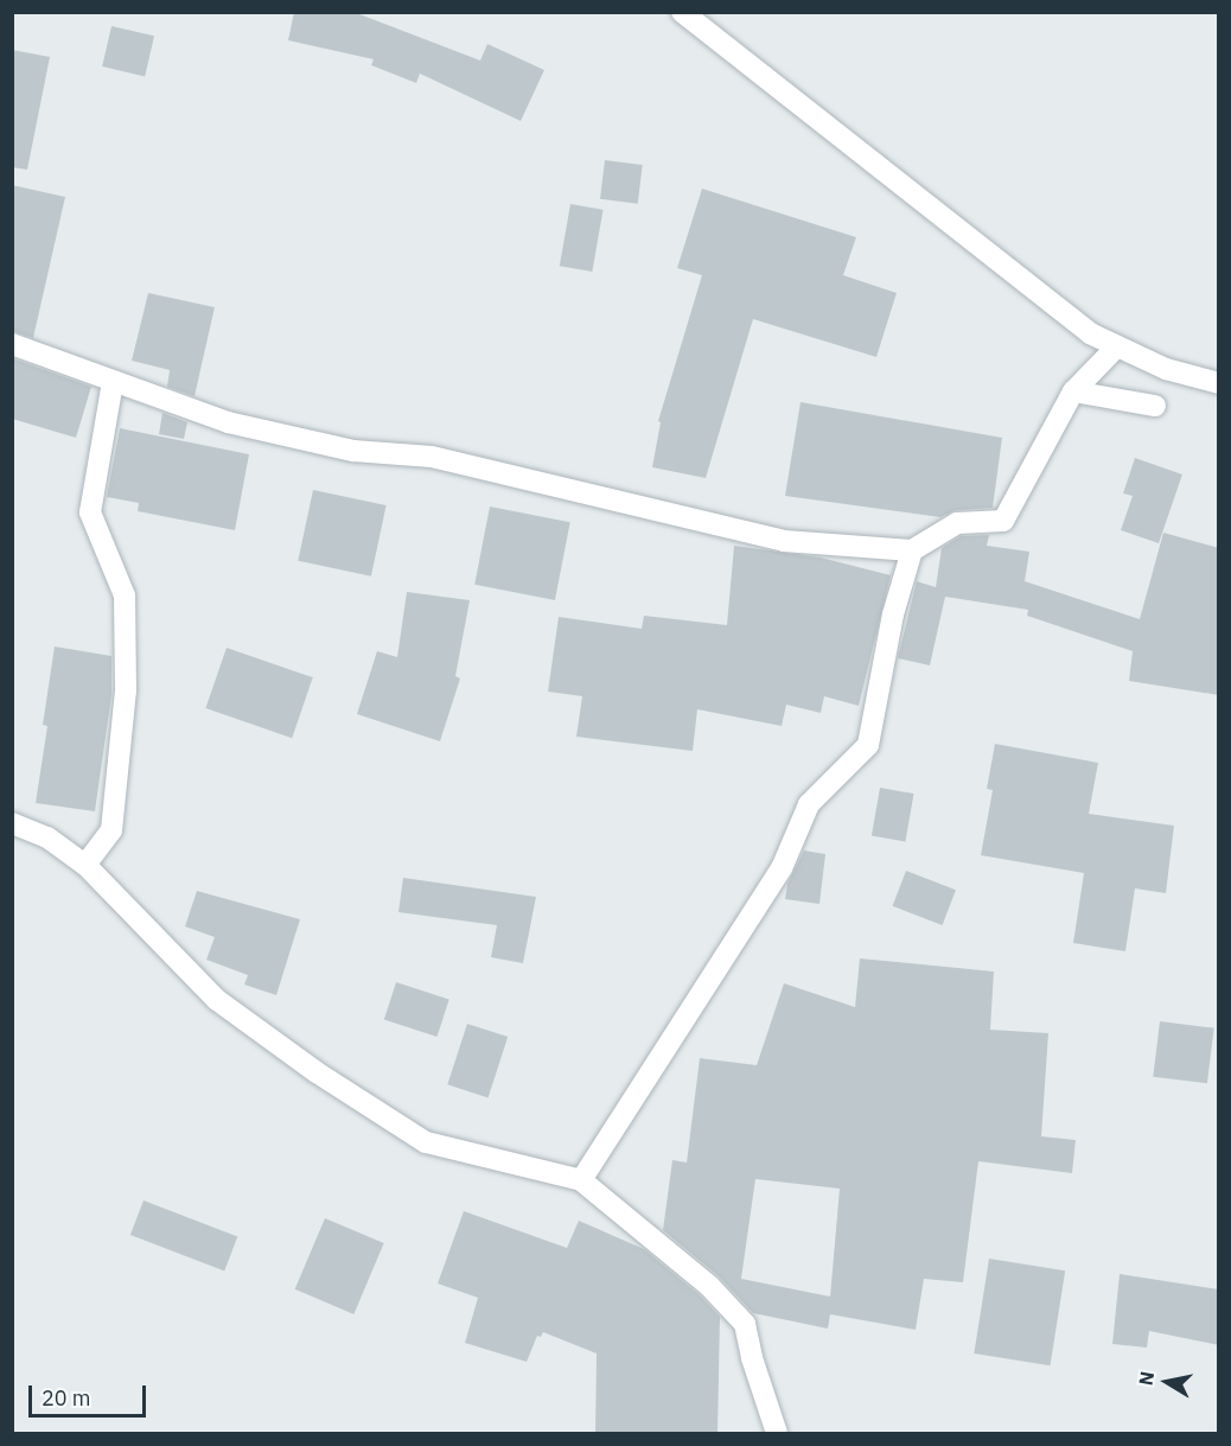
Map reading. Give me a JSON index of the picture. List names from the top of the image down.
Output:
{
  "scale_bar": "20 m",
  "north": "left"
}
